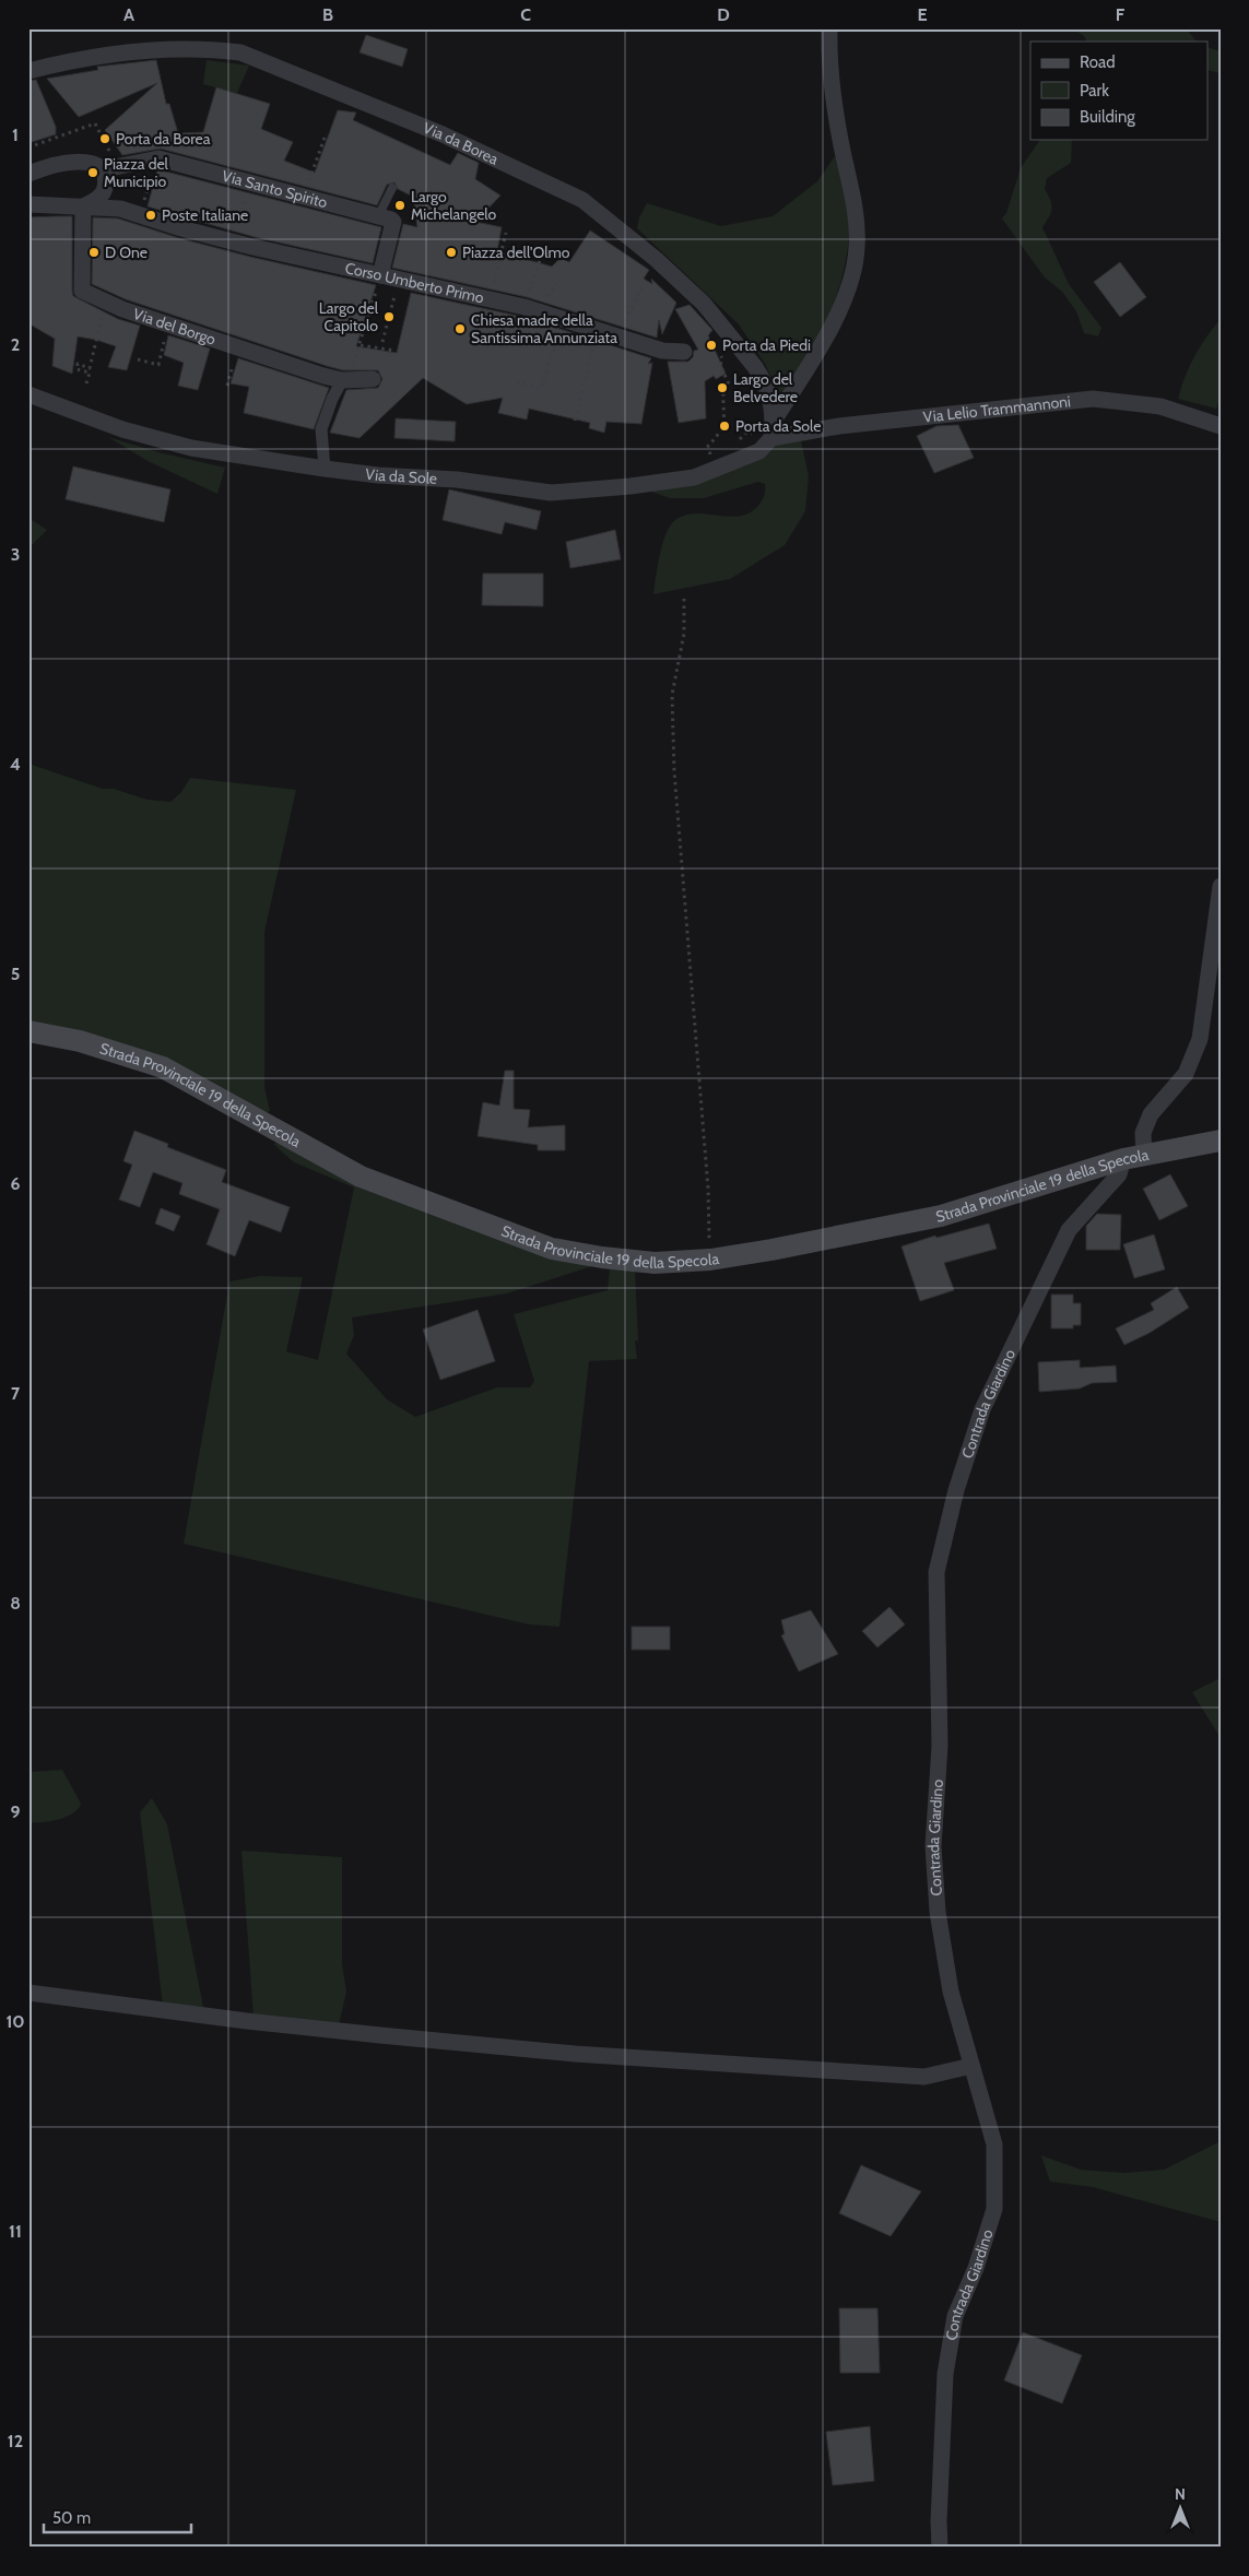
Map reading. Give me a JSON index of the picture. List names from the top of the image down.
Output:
{
  "streets": {
    "main road": ["Strada Provinciale 19 della Specola"],
    "street": [
      "Via da Borea",
      "Via Santo Spirito",
      "Corso Umberto Primo",
      "Via del Borgo",
      "Via Lelio Trammannoni",
      "Via da Sole",
      "Contrada Giardino"
    ]
  },
  "crossings": [
    ["Via da Borea", "Via Lelio Trammannoni"],
    ["Via da Borea", "Via da Sole"],
    ["Corso Umberto Primo", "Via del Borgo"],
    ["Via Lelio Trammannoni", "Via da Sole"],
    ["Strada Provinciale 19 della Specola", "Contrada Giardino"]
  ],
  "places": [
    "Porta da Borea",
    "Piazza del Municipio",
    "Largo Michelangelo",
    "Poste Italiane",
    "D One",
    "Piazza dell'Olmo",
    "Largo del Capitolo",
    "Chiesa madre della Santissima Annunziata",
    "Porta da Piedi",
    "Largo del Belvedere",
    "Porta da Sole"
  ],
  "legend": ["Road", "Park", "Building"],
  "scale_bar": "50 m",
  "north": "top",
  "grid": {
    "columns": [
      "A",
      "B",
      "C",
      "D",
      "E",
      "F"
    ],
    "rows": [
      "1",
      "2",
      "3",
      "4",
      "5",
      "6",
      "7",
      "8",
      "9",
      "10",
      "11",
      "12"
    ]
  }
}
